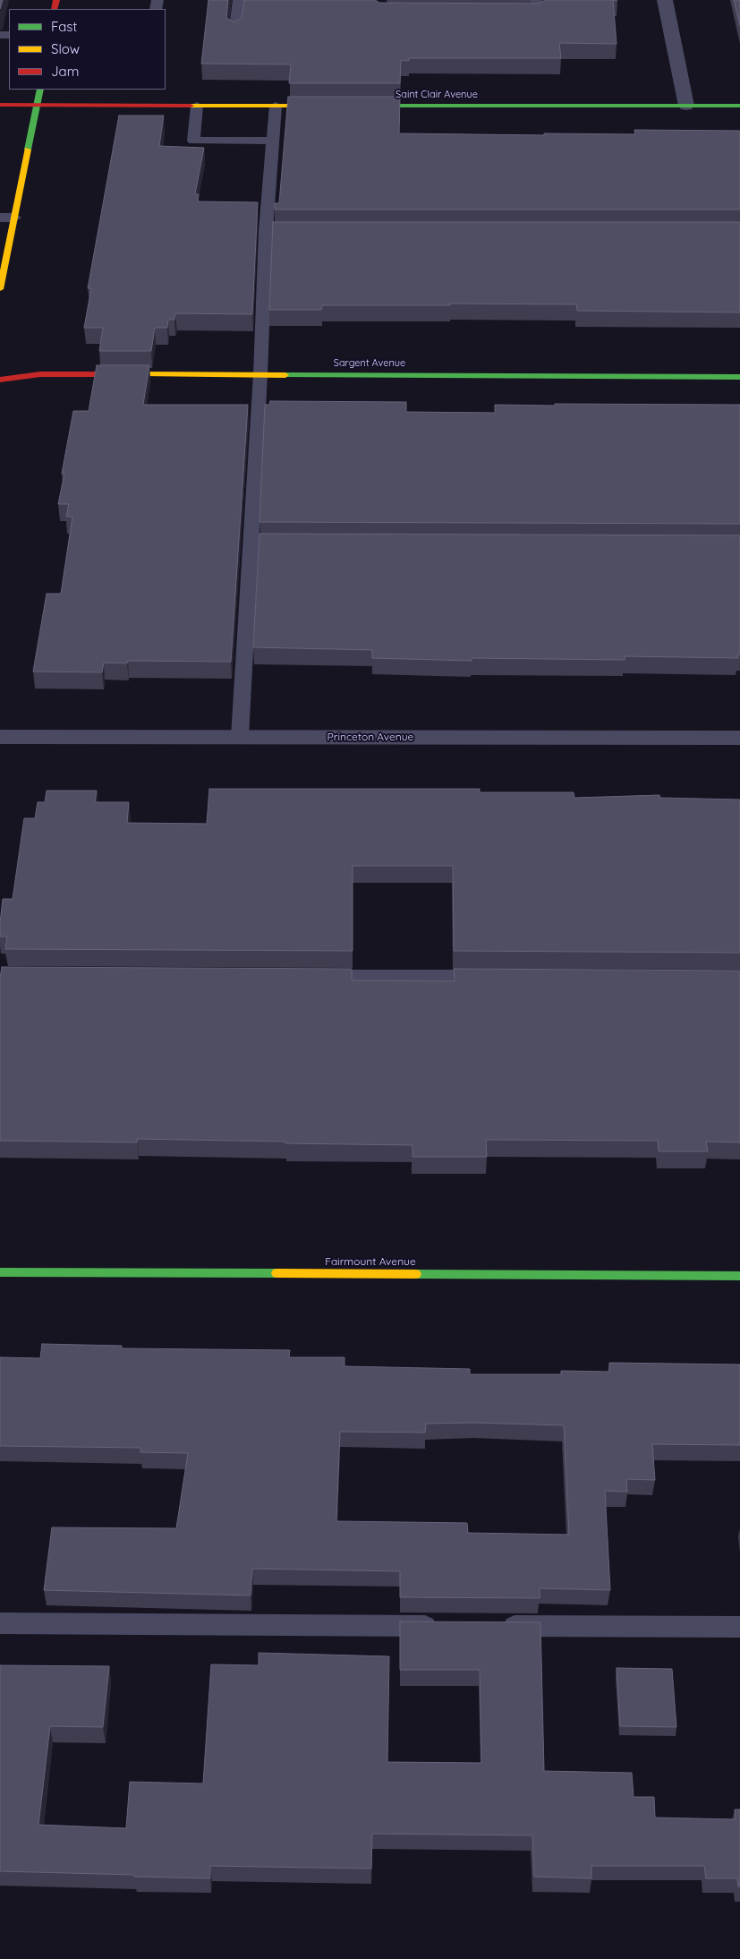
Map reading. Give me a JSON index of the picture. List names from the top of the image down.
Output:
{
  "streets": {
    "street": [
      "Saint Clair Avenue",
      "Sargent Avenue",
      "Princeton Avenue",
      "Fairmount Avenue"
    ]
  },
  "legend": ["Fast", "Slow", "Jam"]
}
